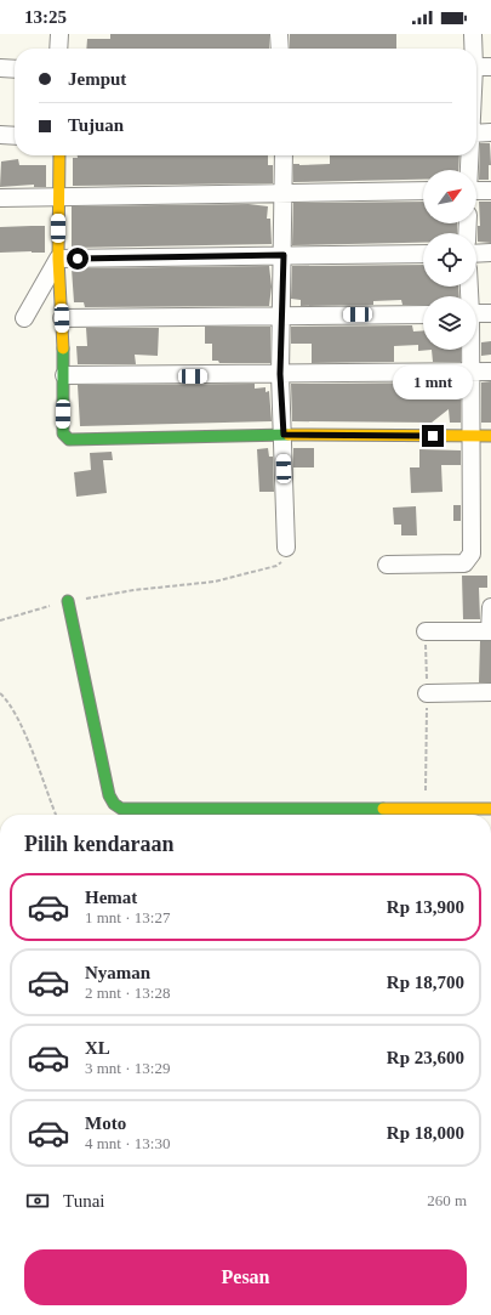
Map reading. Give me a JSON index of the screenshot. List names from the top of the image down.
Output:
{
  "north": "top right",
  "page": {
    "status": "13:25",
    "banner": ["Jemput", "Tujuan"],
    "bubble": "1 mnt",
    "heading": "Pilih kendaraan",
    "list": [
      {
        "name": "Hemat",
        "note": "1 mnt · 13:27",
        "value": "Rp 13,900"
      },
      {
        "name": "Nyaman",
        "note": "2 mnt · 13:28",
        "value": "Rp 18,700"
      },
      {
        "name": "XL",
        "note": "3 mnt · 13:29",
        "value": "Rp 23,600"
      },
      {
        "name": "Moto",
        "note": "4 mnt · 13:30",
        "value": "Rp 18,000"
      }
    ],
    "pay": ["Tunai", "260 m"],
    "buttons": "Pesan"
  }
}
